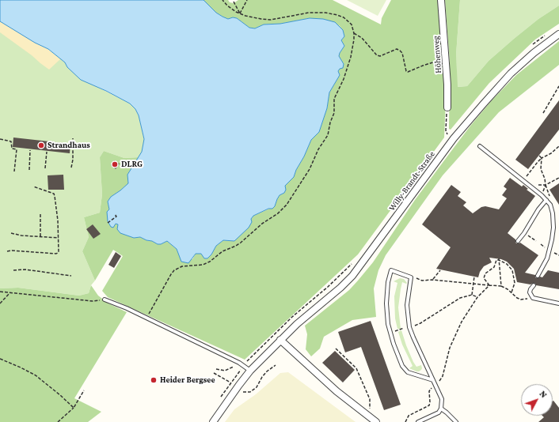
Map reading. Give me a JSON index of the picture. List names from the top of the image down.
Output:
{
  "streets": {
    "street": ["Höhenweg", "Willy-Brandt-Straße"]
  },
  "places": ["Strandhaus", "DLRG", "Heider Bergsee"],
  "north": "top right"
}
